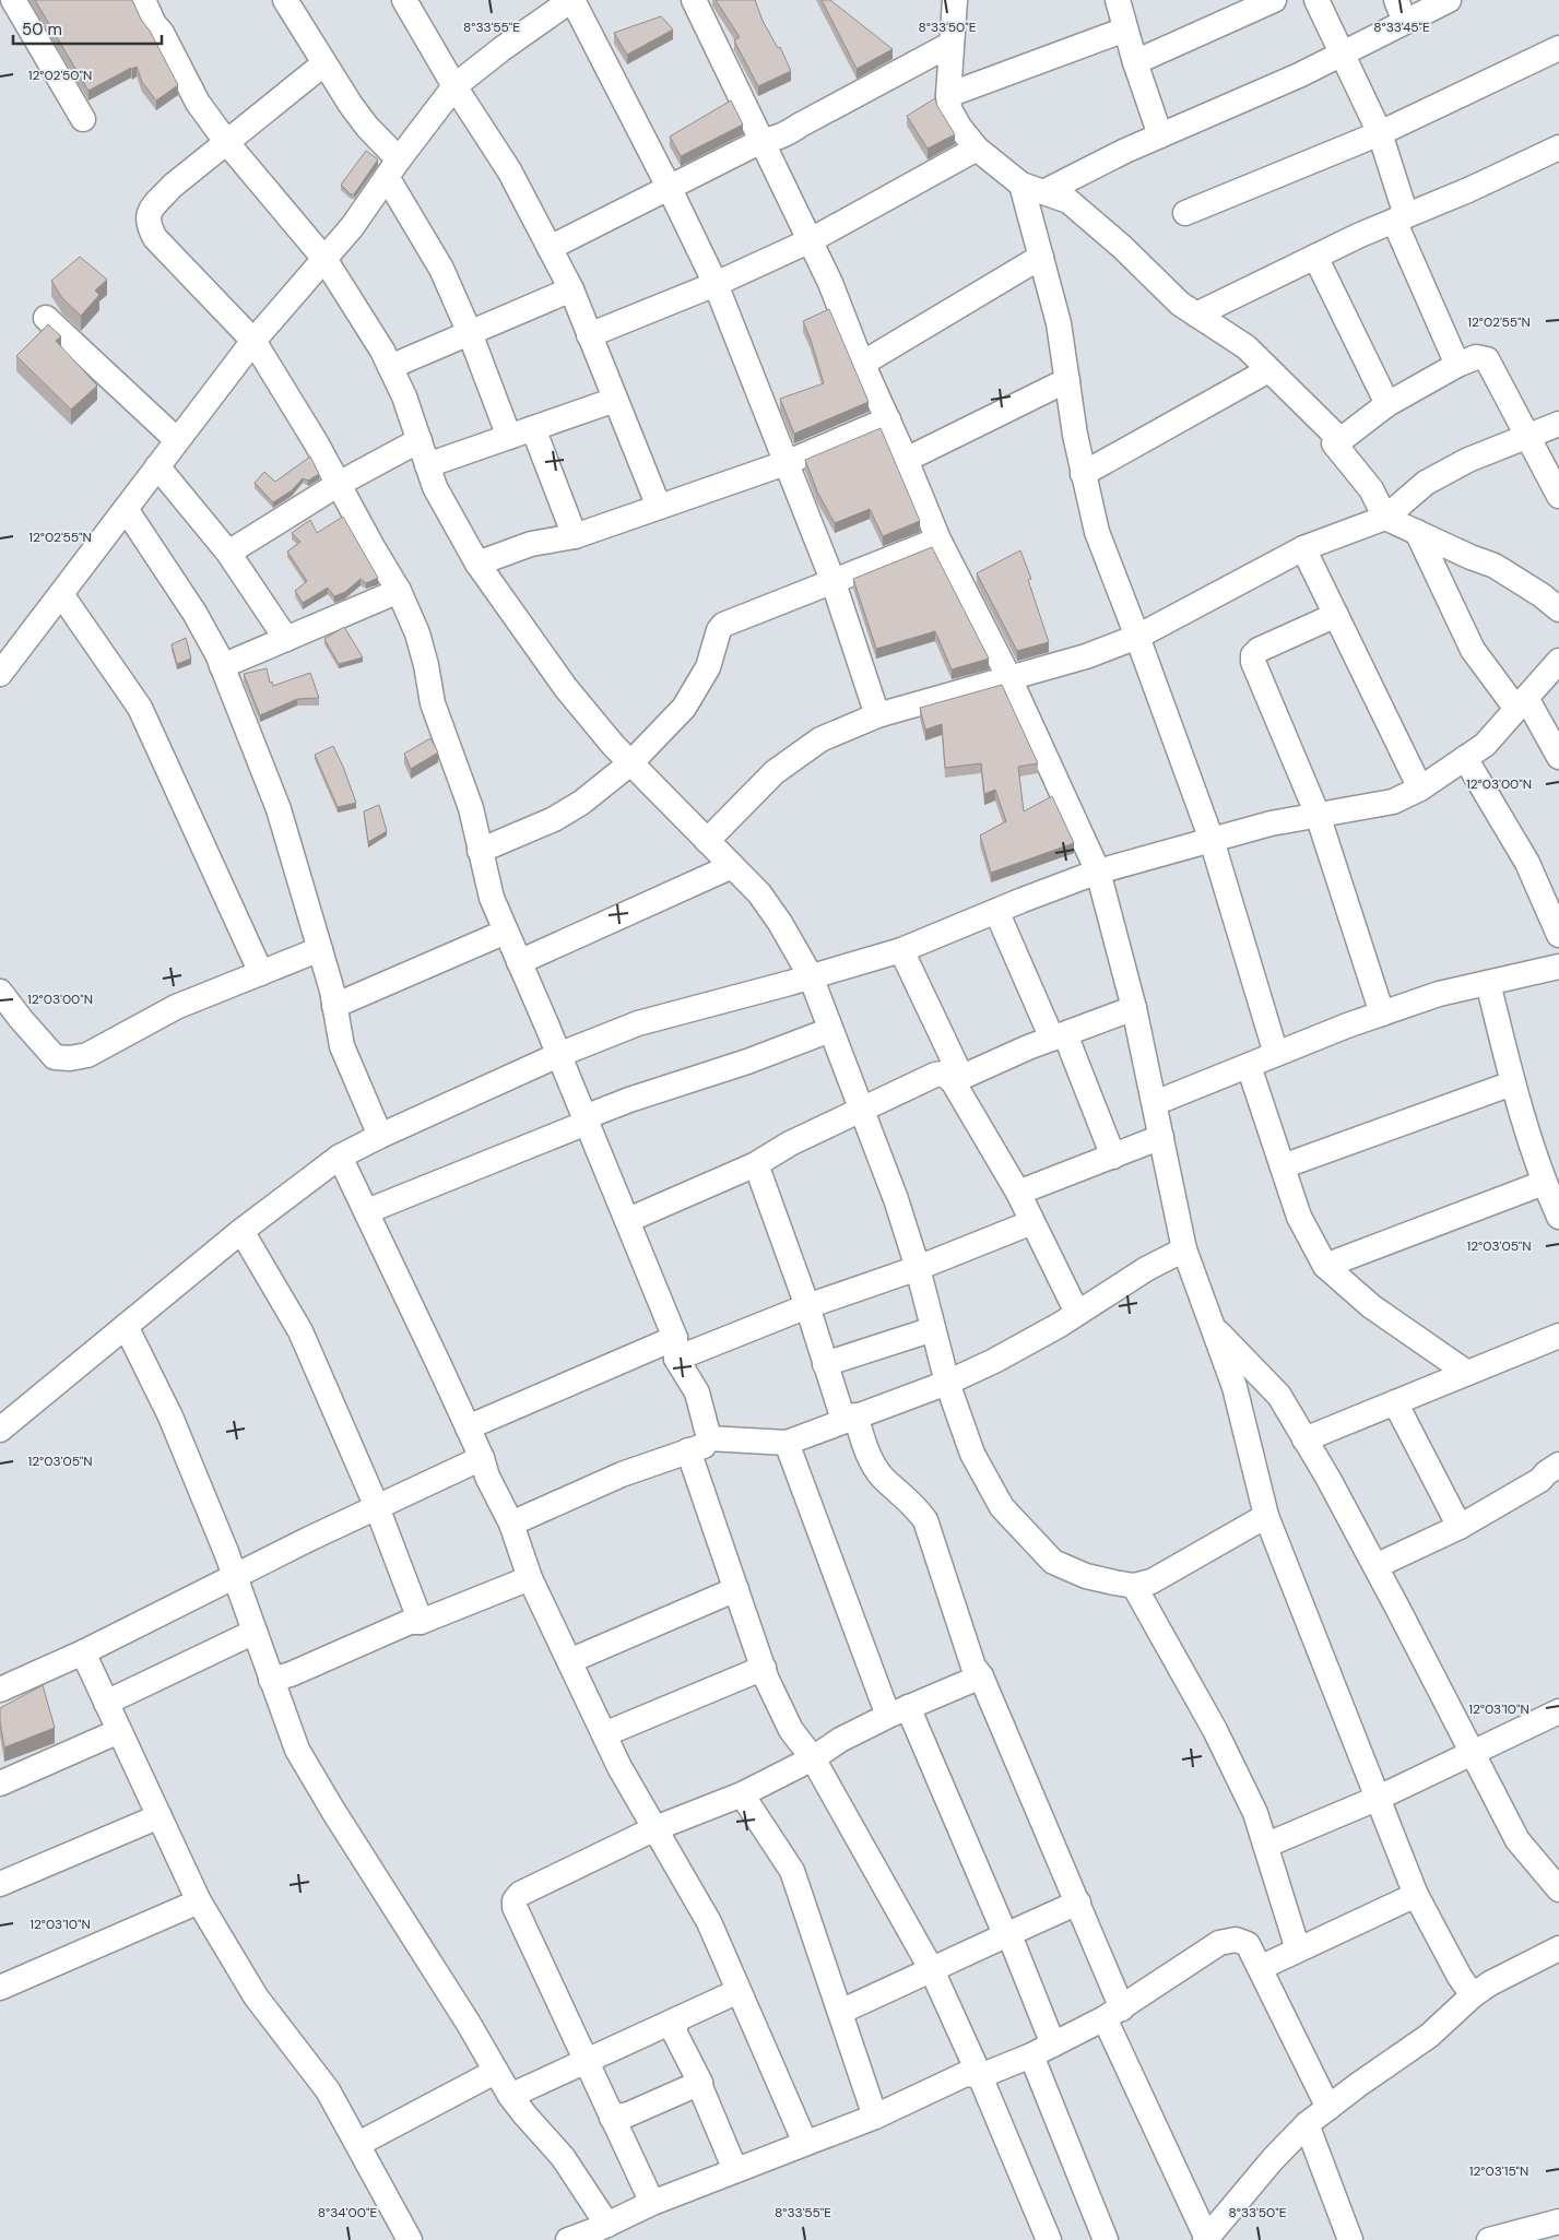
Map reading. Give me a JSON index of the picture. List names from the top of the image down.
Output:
{
  "scale_bar": "50 m",
  "coordinates": [
    "8°33'55\"E",
    "8°33'50\"E",
    "8°33'45\"E",
    "12°02'50\"N",
    "12°02'55\"N",
    "12°03'00\"N",
    "12°03'05\"N",
    "12°03'10\"N",
    "12°03'15\"N",
    "8°34'00\"E"
  ]
}
